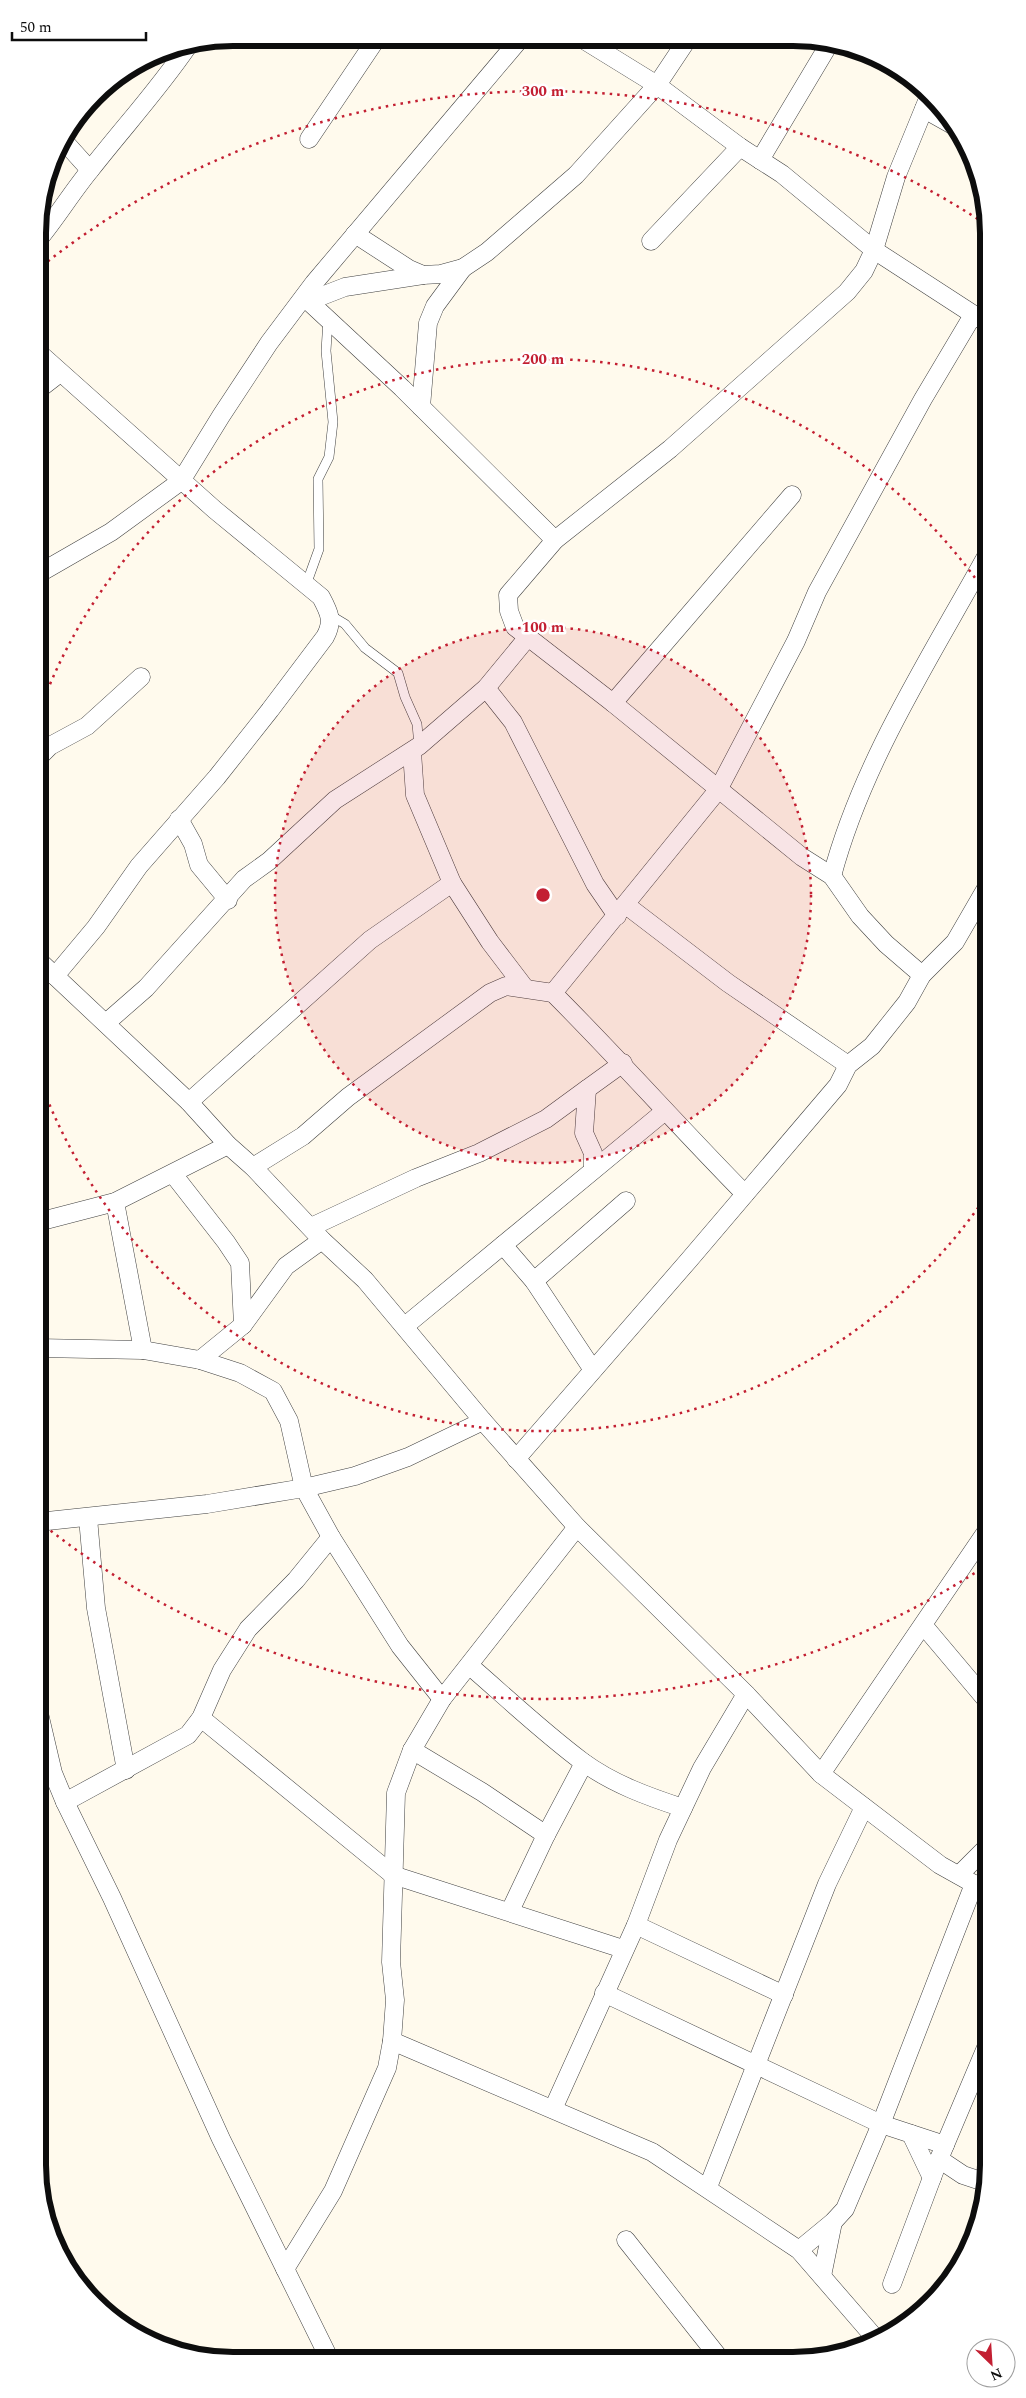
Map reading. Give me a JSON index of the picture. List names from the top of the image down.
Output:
{
  "scale_bar": "50 m",
  "north": "bottom right",
  "rings": ["300 m", "200 m", "100 m"]
}
